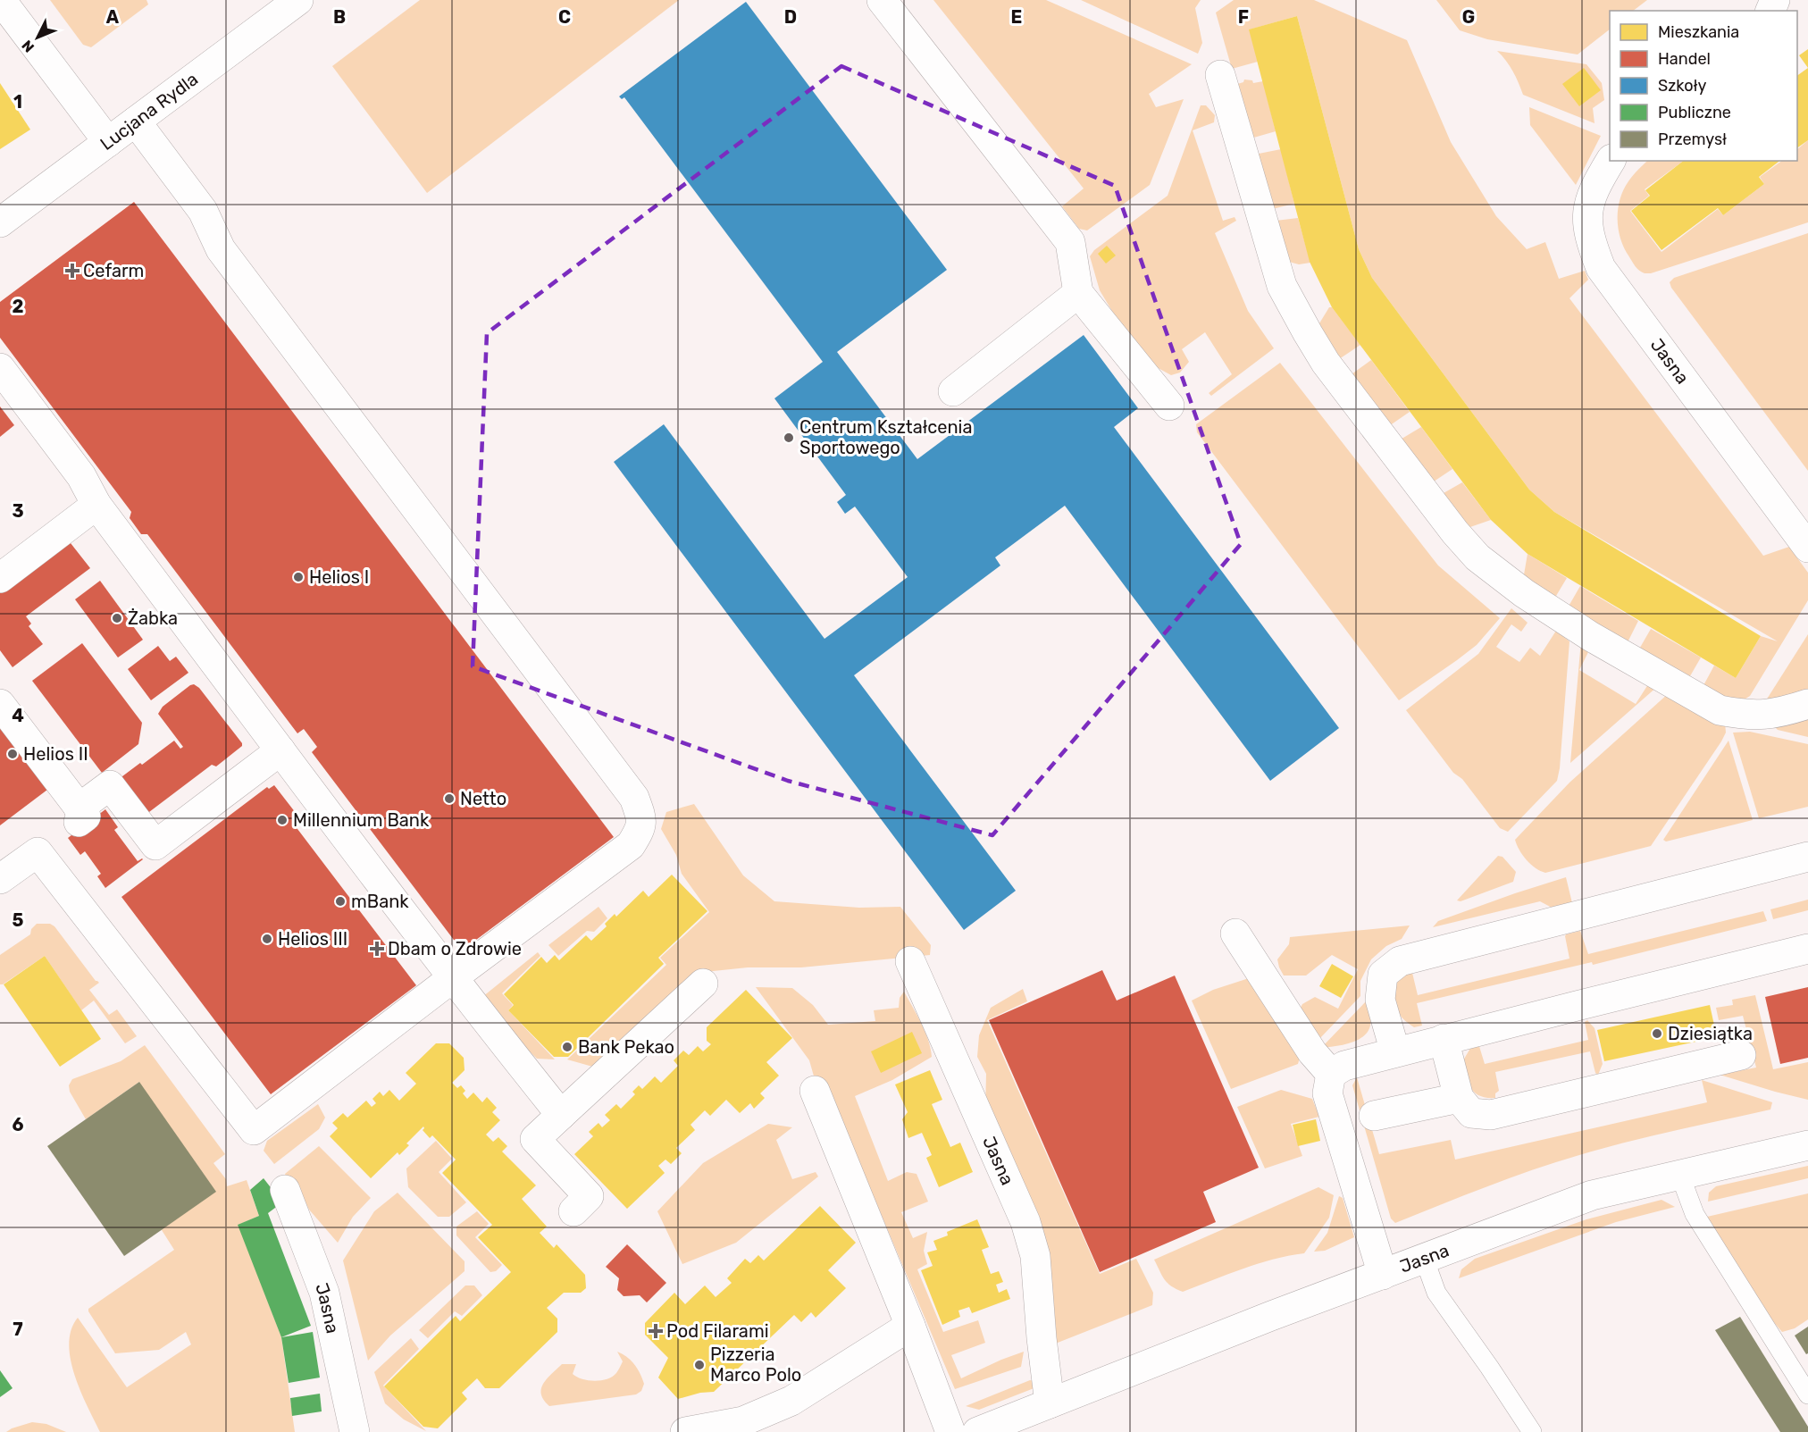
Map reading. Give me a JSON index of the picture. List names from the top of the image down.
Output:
{
  "streets": {
    "street": ["Lucjana Rydla", "Jasna"]
  },
  "places": {
    "health": ["Cefarm", "Dbam o Zdrowie", "Pod Filarami"],
    "other": [
      "Centrum Kształcenia Sportowego",
      "Helios I",
      "Żabka",
      "Helios II",
      "Netto",
      "Millennium Bank",
      "mBank",
      "Helios III",
      "Dziesiątka",
      "Bank Pekao",
      "Pizzeria Marco Polo"
    ]
  },
  "legend": [
    "Mieszkania",
    "Handel",
    "Szkoły",
    "Publiczne",
    "Przemysł"
  ],
  "north": "bottom left",
  "grid": {
    "columns": [
      "A",
      "B",
      "C",
      "D",
      "E",
      "F",
      "G"
    ],
    "rows": [
      "1",
      "2",
      "3",
      "4",
      "5",
      "6",
      "7"
    ]
  }
}
